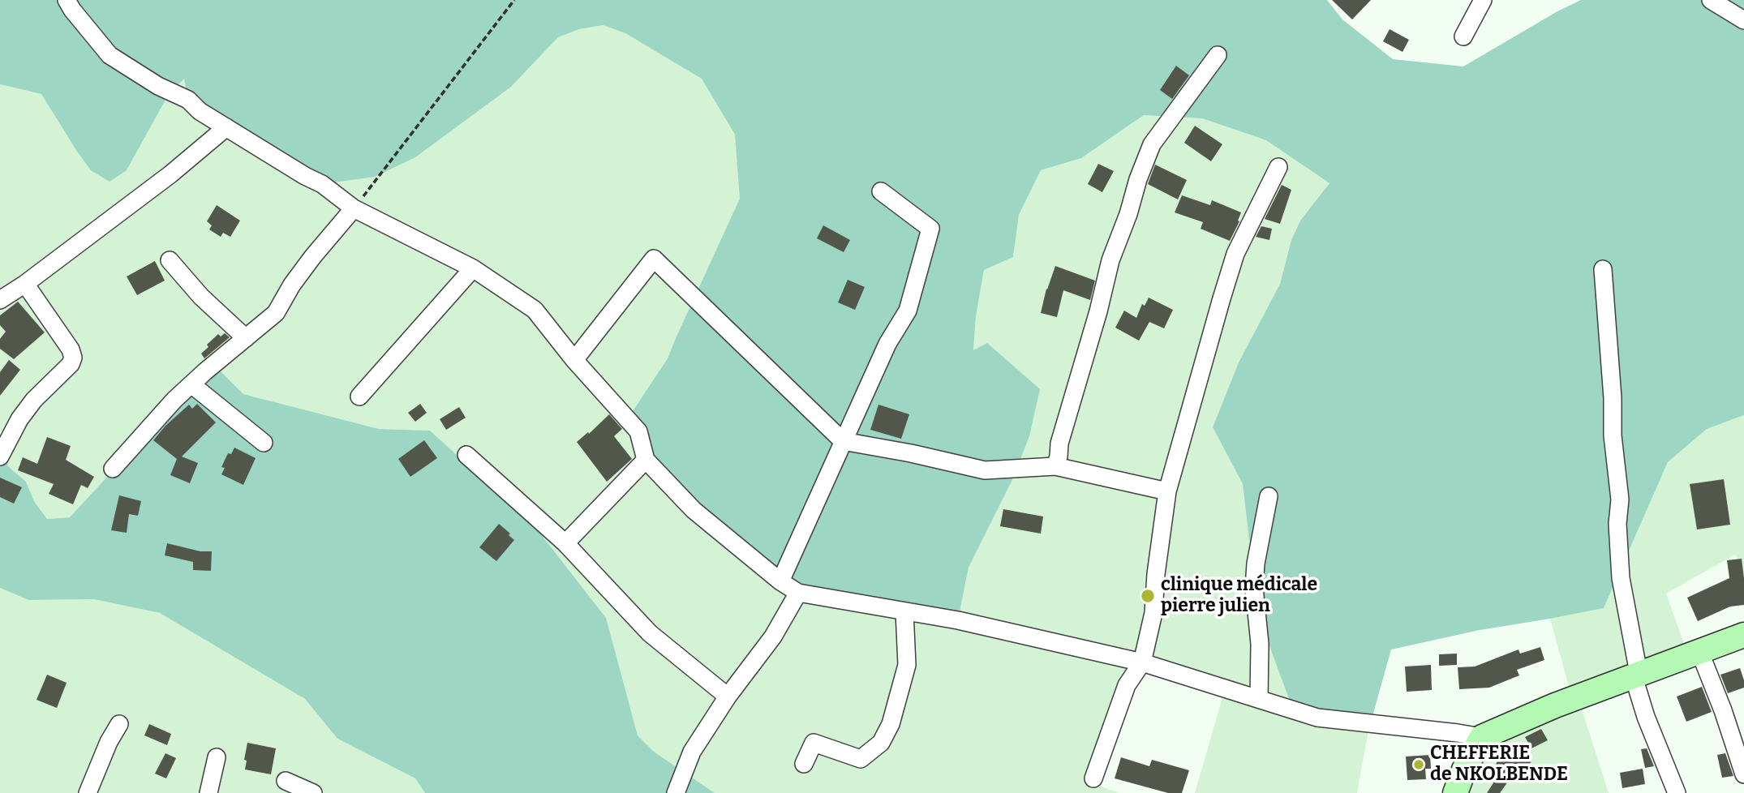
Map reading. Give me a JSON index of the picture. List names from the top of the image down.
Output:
{
  "places": ["clinique médicale pierre julien", "CHEFFERIE de NKOLBENDE"]
}
